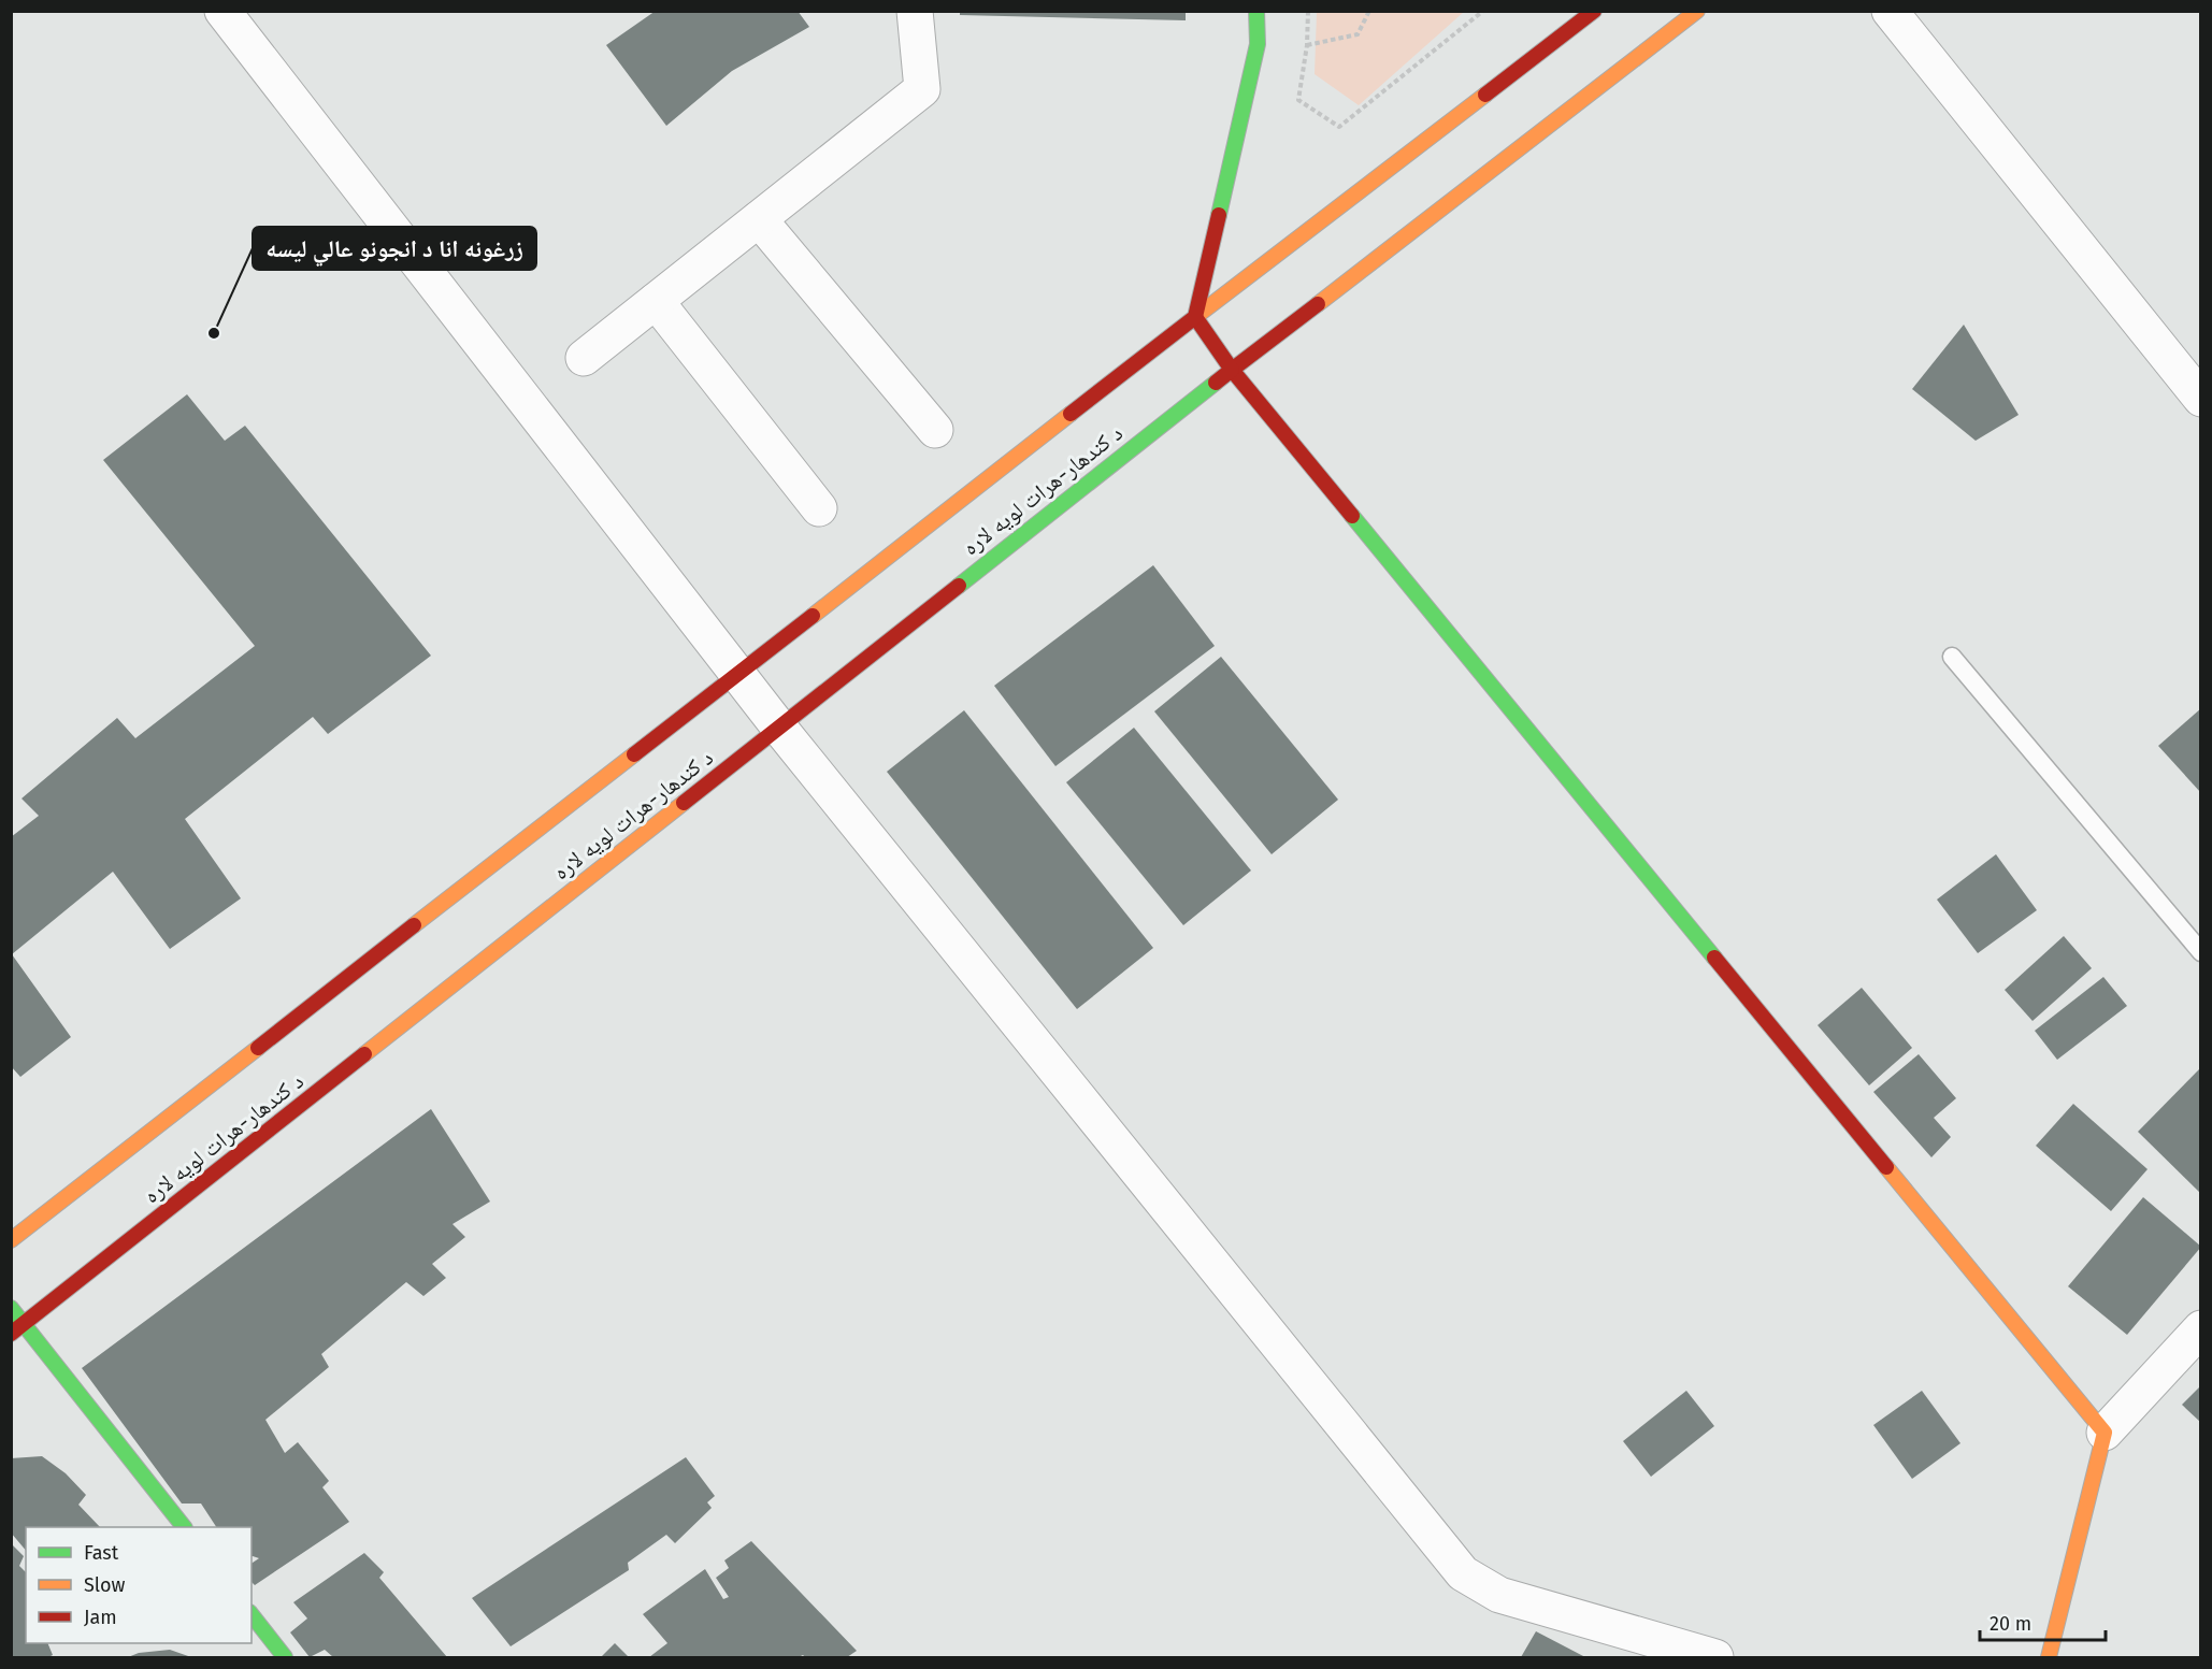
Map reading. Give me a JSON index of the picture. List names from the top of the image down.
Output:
{
  "streets": {
    "main road": ["د کندهار-هرات لويه لاره"]
  },
  "places": ["زرغونه انا د انجونو عالي لیسه"],
  "legend": ["Fast", "Slow", "Jam"],
  "scale_bar": "20 m"
}
